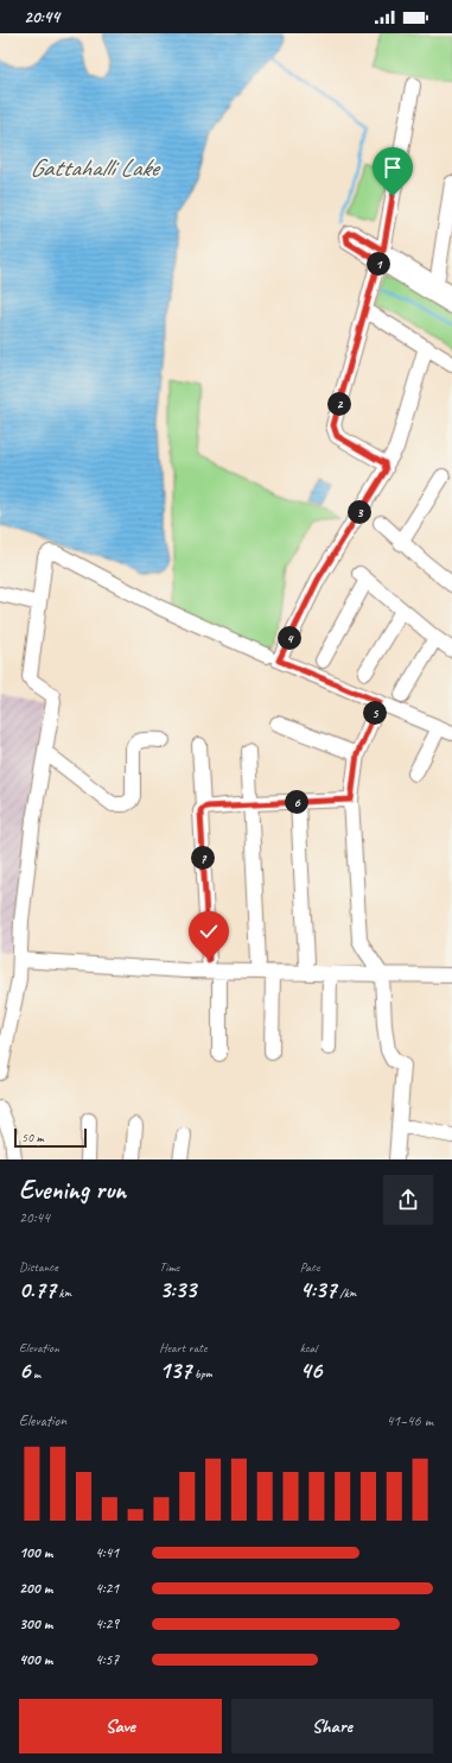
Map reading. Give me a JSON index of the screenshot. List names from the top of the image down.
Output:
{
  "water": ["Gattahalli Lake"],
  "scale_bar": "50 m",
  "page": {
    "status": "20:44",
    "pins": [
      "1",
      "2",
      "3",
      "4",
      "5",
      "6",
      "7"
    ],
    "scale": "50 m",
    "heading": ["Evening run", "20:44"],
    "stats": [
      ["Distance", "0.77 km"],
      ["Time", "3:33"],
      ["Pace", "4:37 /km"],
      ["Elevation", "6 m"],
      ["Heart rate", "137 bpm"],
      ["kcal", "46"]
    ],
    "chart": ["Elevation", "41–46 m"],
    "list": [
      {
        "name": "100 m",
        "note": "4:41"
      },
      {
        "name": "200 m",
        "note": "4:21"
      },
      {
        "name": "300 m",
        "note": "4:29"
      },
      {
        "name": "400 m",
        "note": "4:57"
      }
    ],
    "buttons": ["Save", "Share"]
  }
}
